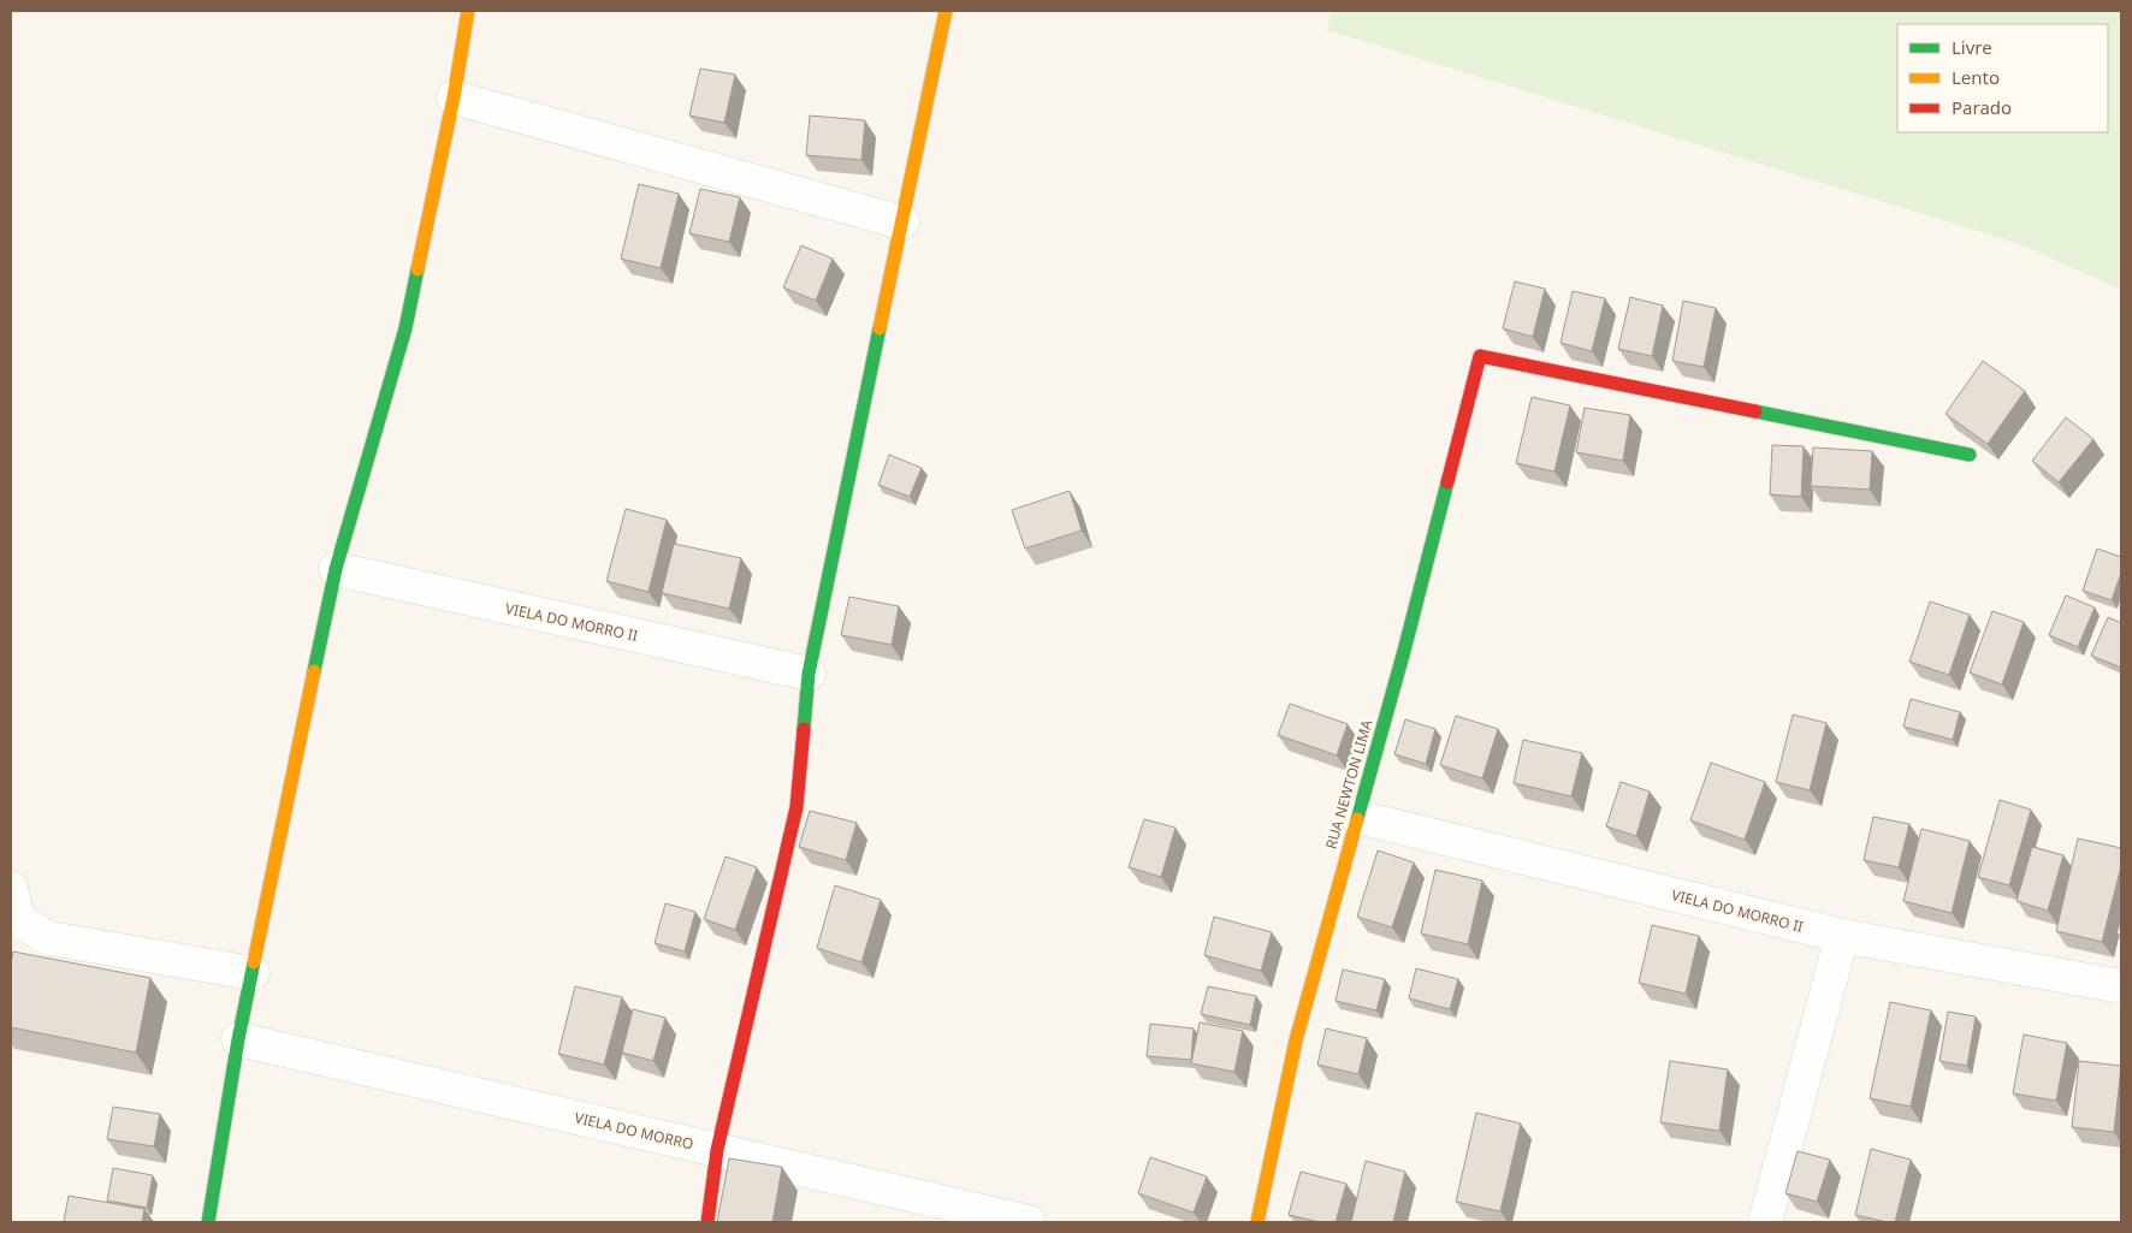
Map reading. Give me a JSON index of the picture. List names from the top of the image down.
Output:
{
  "streets": {
    "street": ["VIELA DO MORRO II", "RUA NEWTON LIMA", "VIELA DO MORRO"]
  },
  "crossings": [
    ["VIELA DO MORRO II", "RUA NEWTON LIMA"]
  ],
  "legend": ["Livre", "Lento", "Parado"]
}
